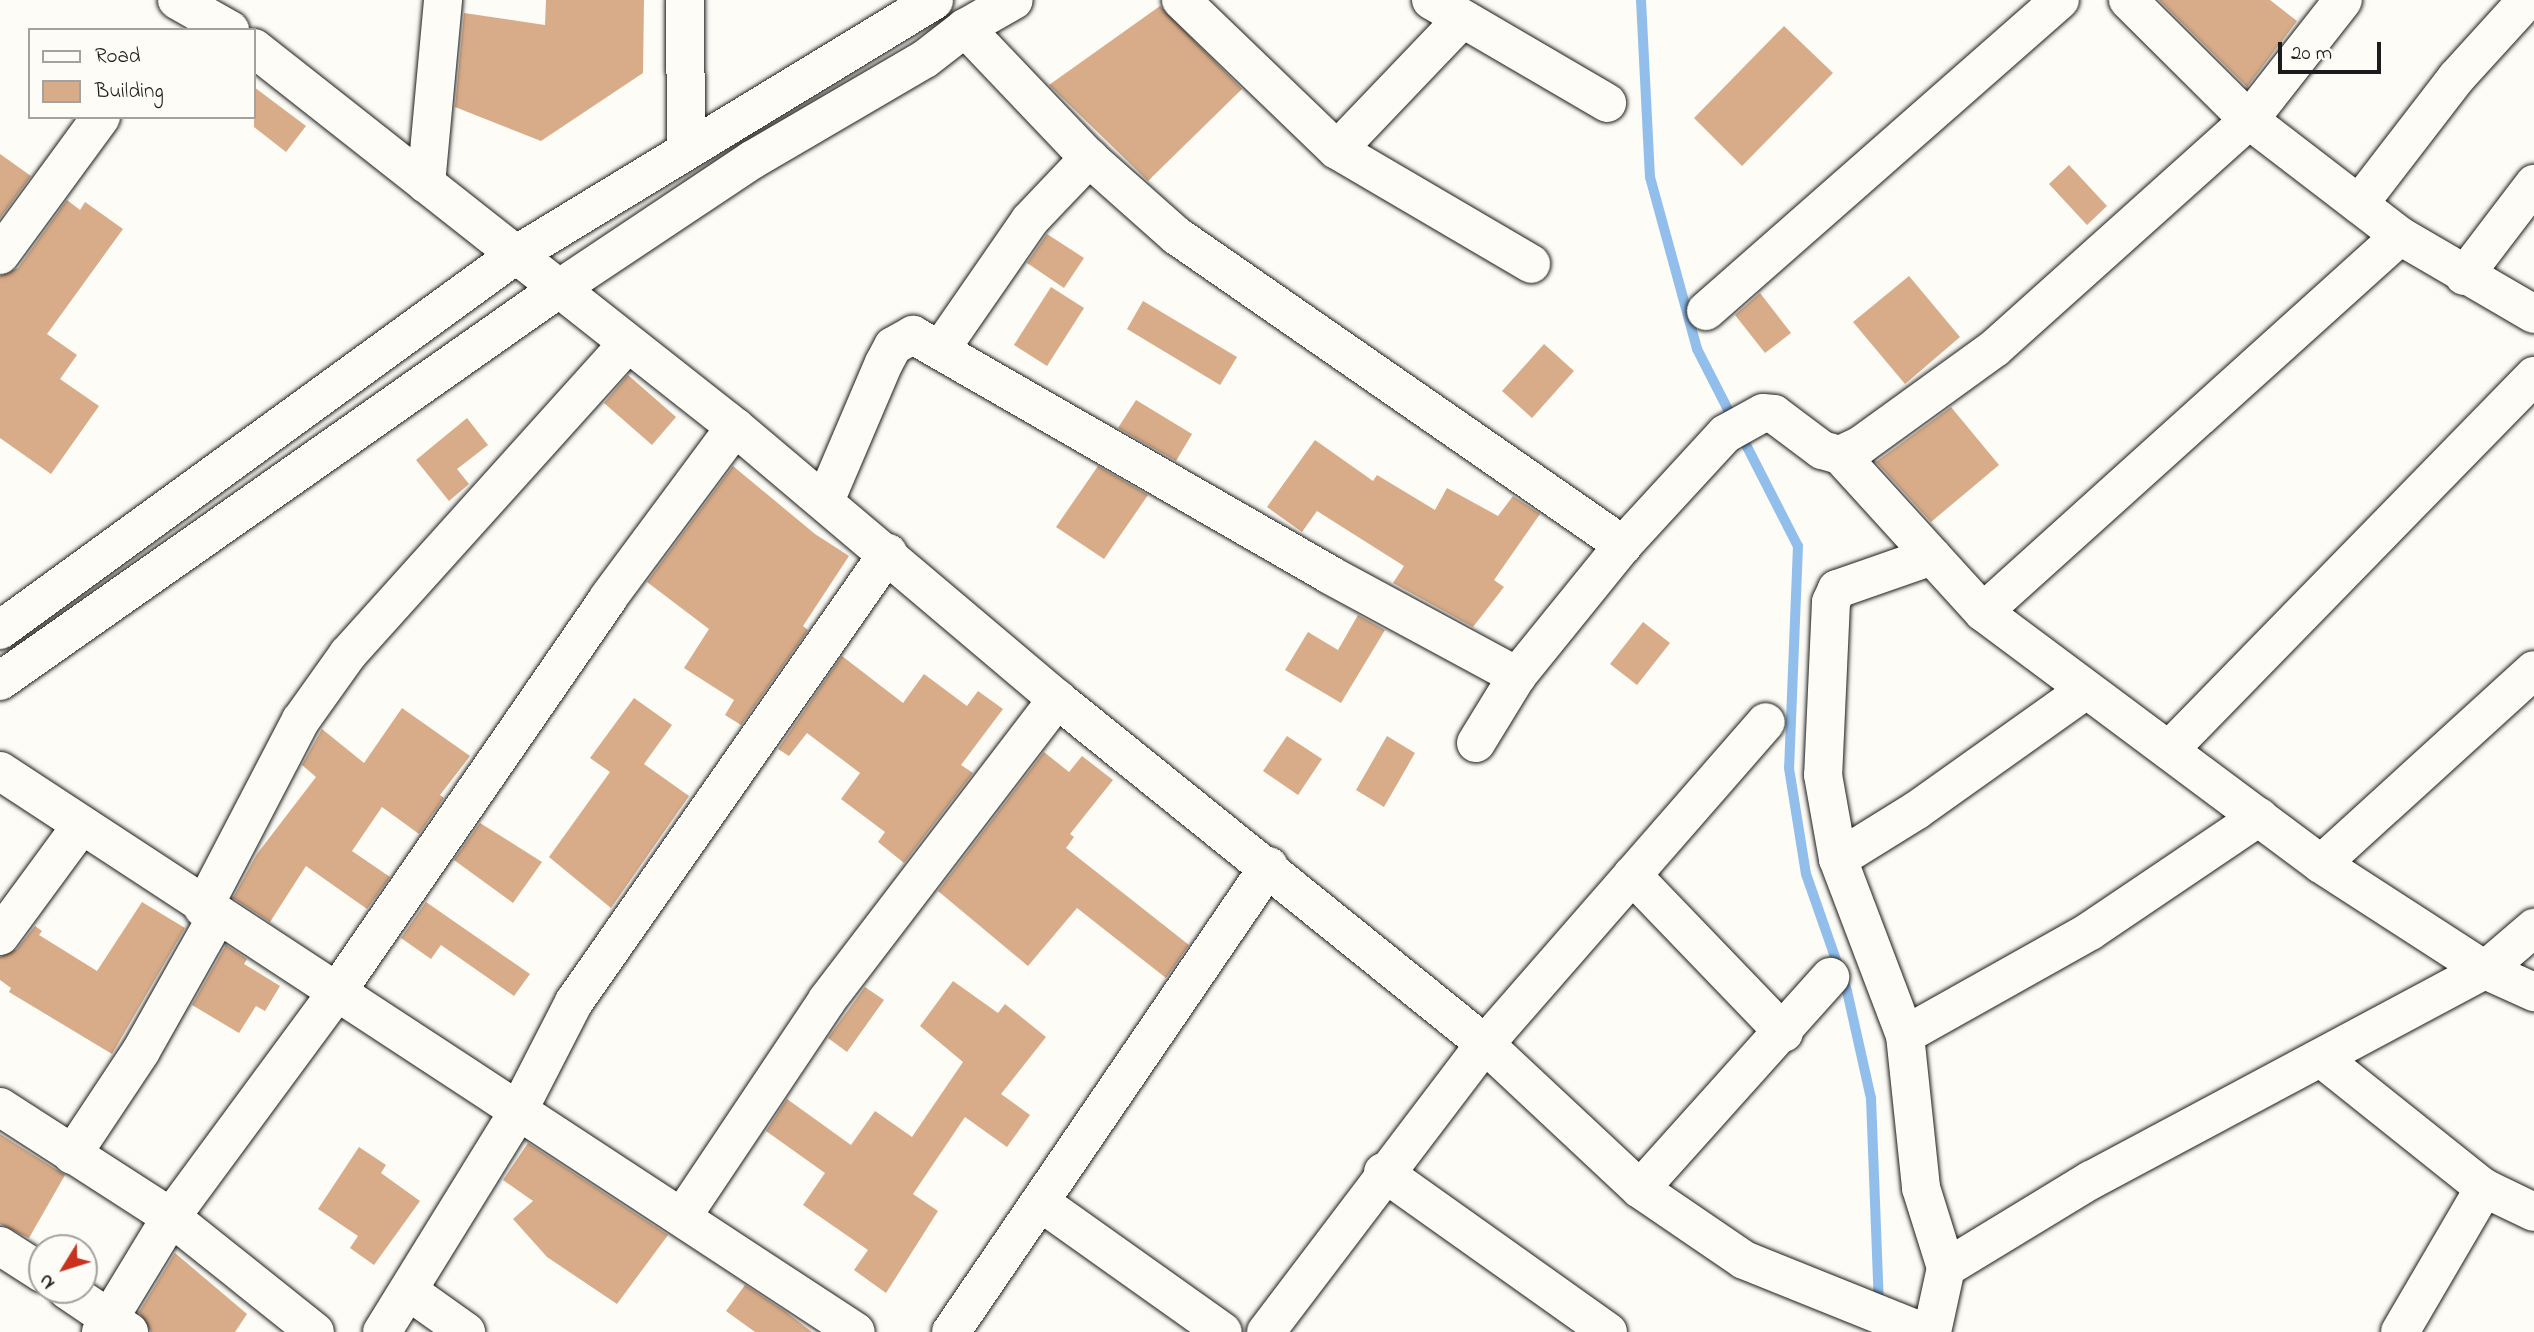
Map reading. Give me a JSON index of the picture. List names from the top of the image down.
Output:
{
  "legend": ["Road", "Building"],
  "scale_bar": "20 m",
  "north": "bottom left"
}
